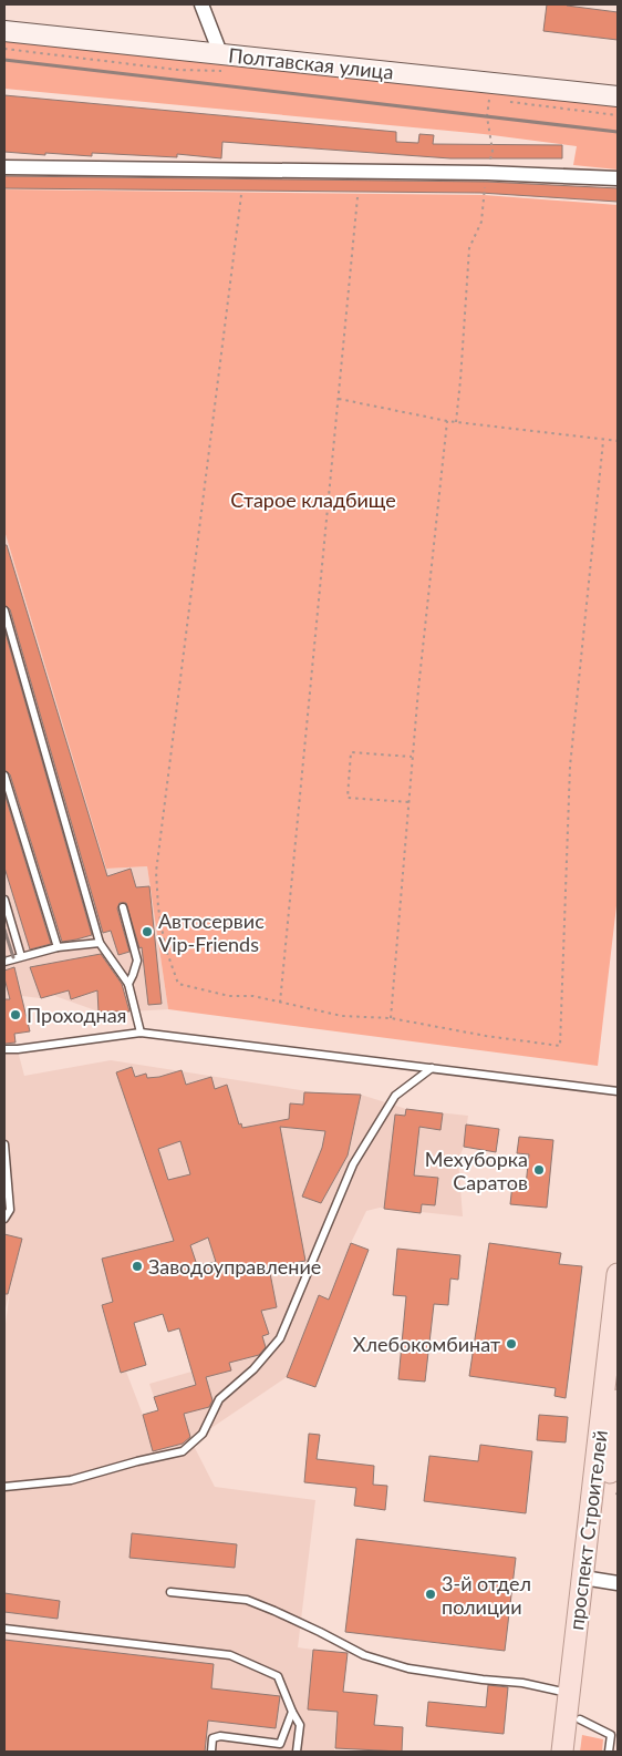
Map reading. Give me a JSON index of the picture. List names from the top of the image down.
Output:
{
  "streets": {
    "main road": ["проспект Строителей"],
    "street": ["Полтавская улица"]
  },
  "parks": ["Старое кладбище"],
  "places": [
    "Автосервис Vip-Friends",
    "Проходная",
    "Мехуборка Саратов",
    "Заводоуправление",
    "Хлебокомбинат",
    "3-й отдел полиции"
  ]
}
